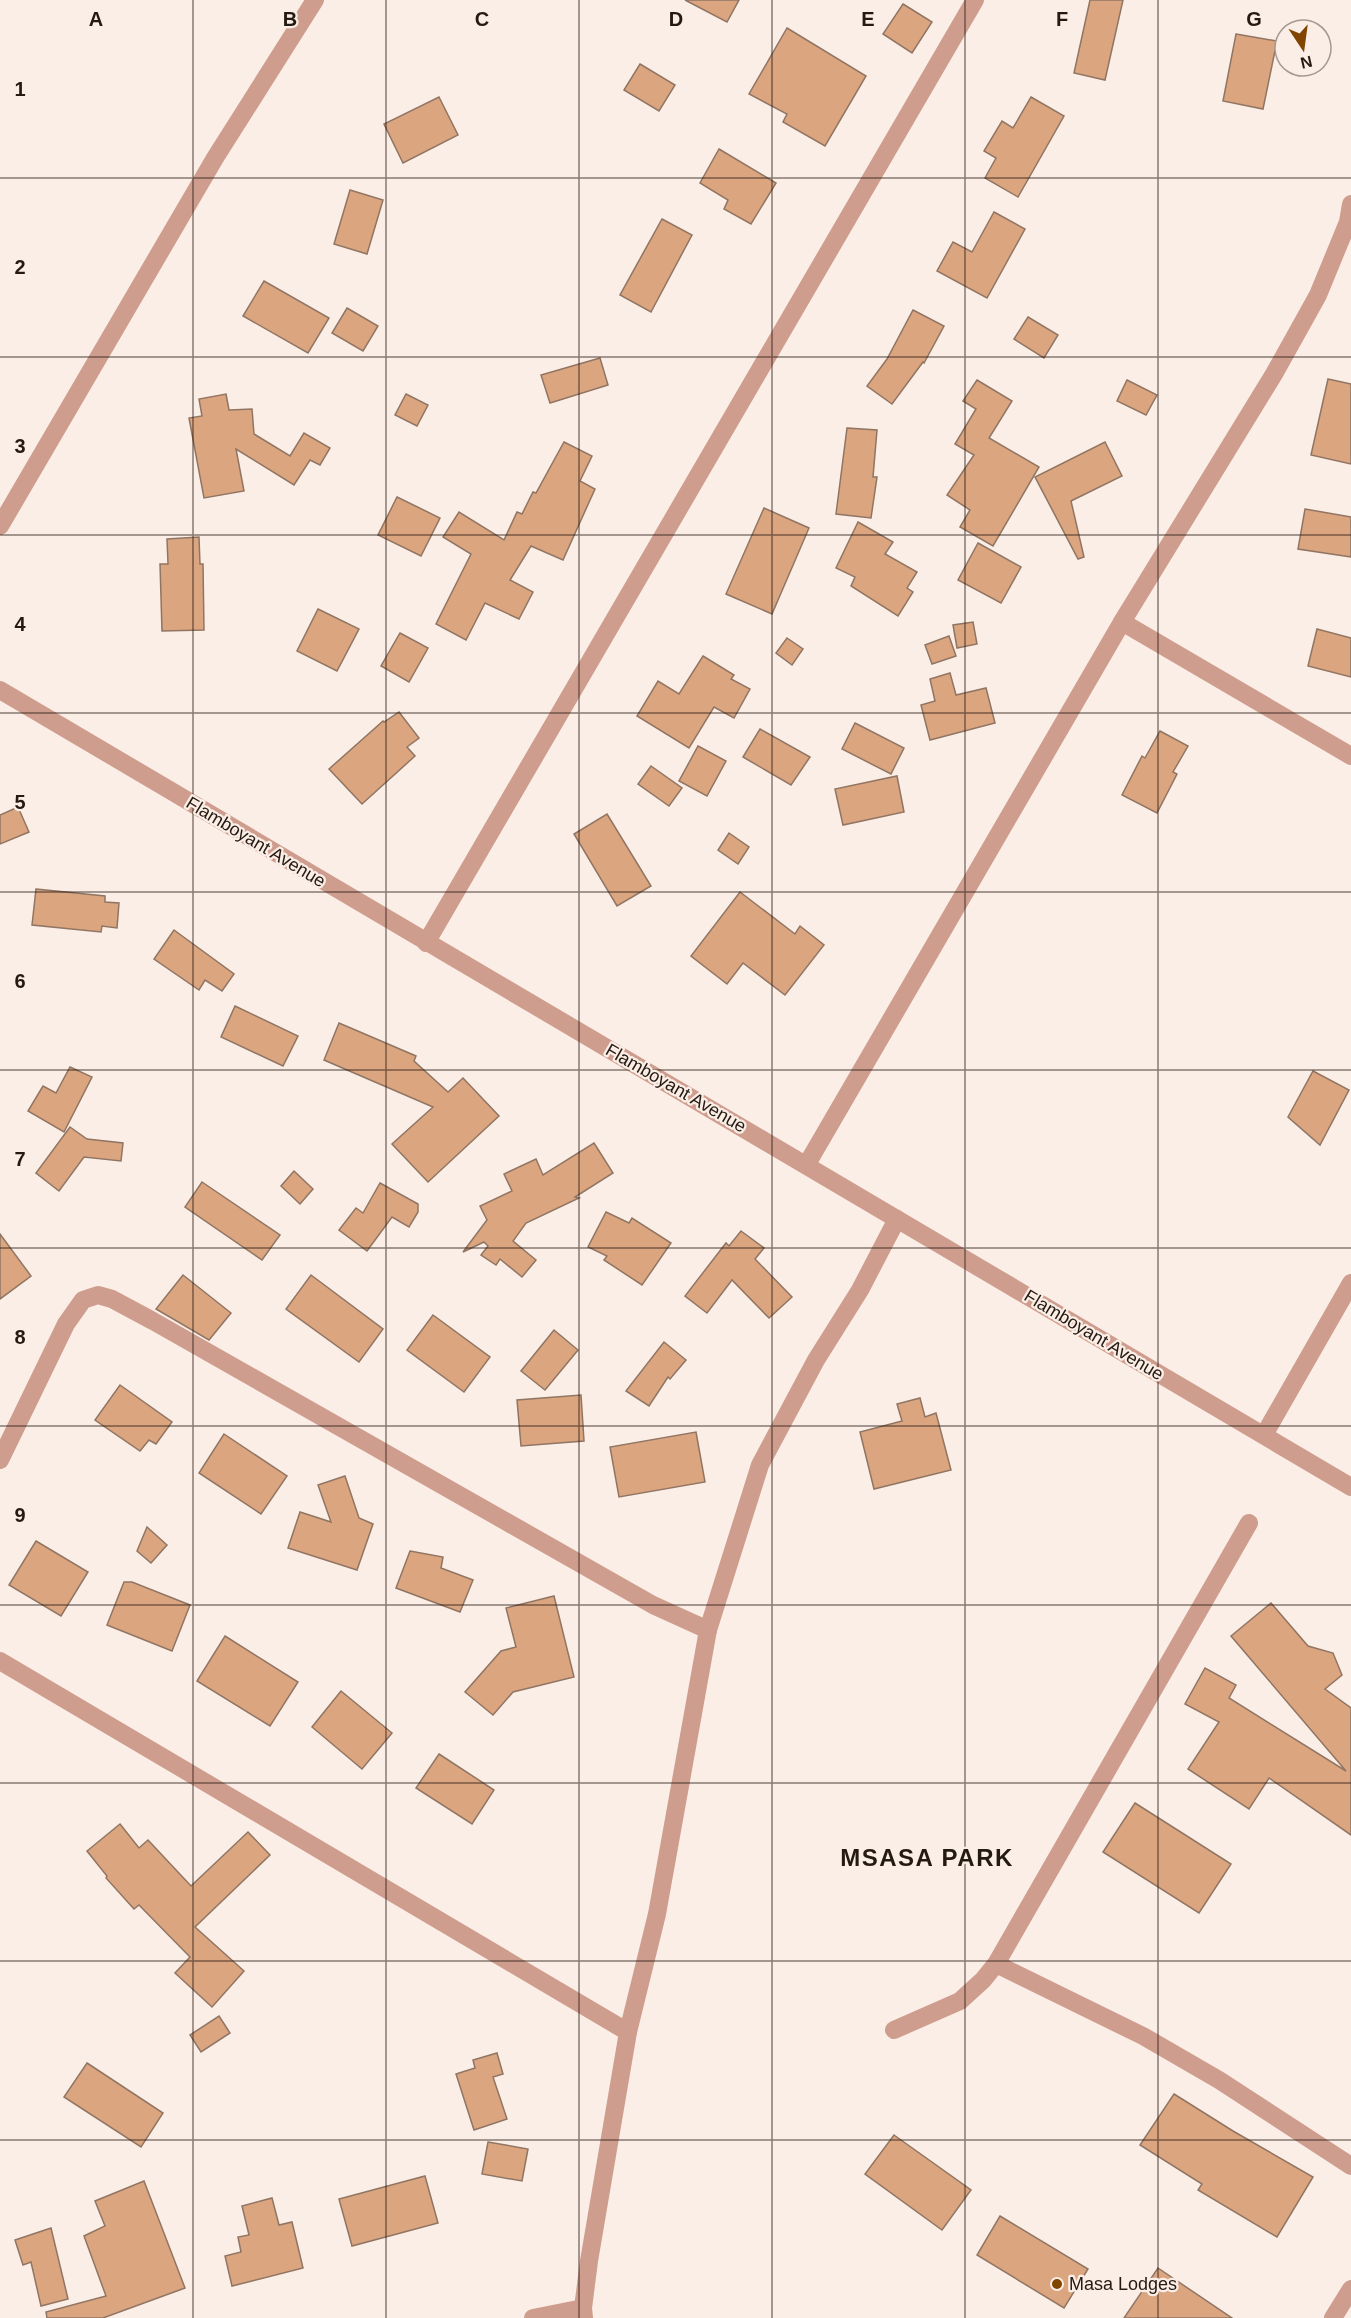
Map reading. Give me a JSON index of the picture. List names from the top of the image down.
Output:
{
  "streets": {
    "street": ["Flamboyant Avenue"]
  },
  "districts": ["MSASA PARK"],
  "places": ["Masa Lodges"],
  "north": "bottom",
  "grid": {
    "columns": [
      "A",
      "B",
      "C",
      "D",
      "E",
      "F",
      "G"
    ],
    "rows": [
      "1",
      "2",
      "3",
      "4",
      "5",
      "6",
      "7",
      "8",
      "9"
    ]
  }
}
